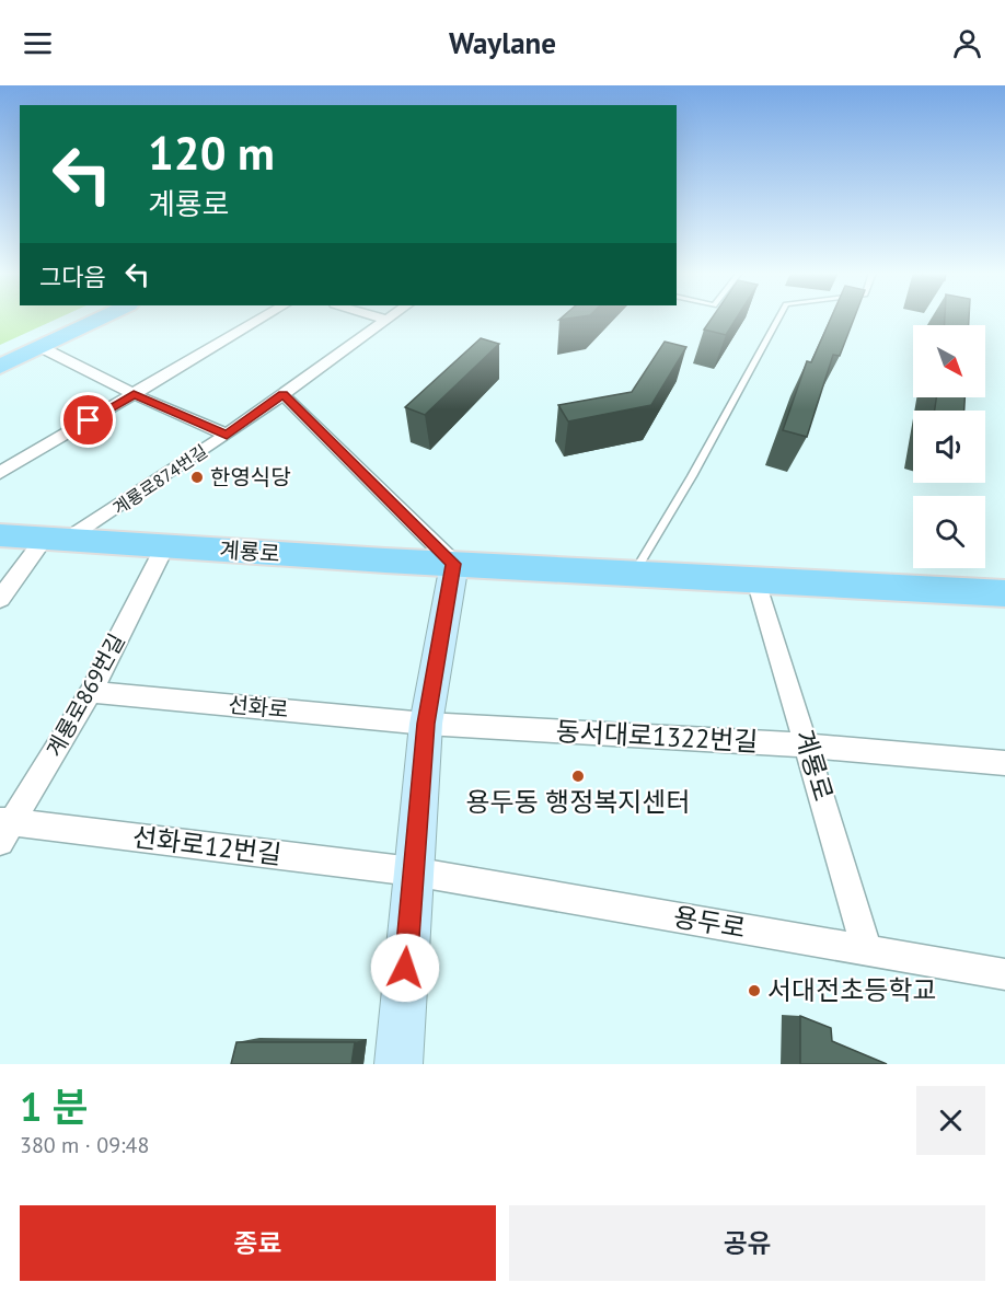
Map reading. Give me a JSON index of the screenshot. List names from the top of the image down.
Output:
{
  "streets": {
    "main road": ["계룡로"],
    "street": [
      "계룡로874번길",
      "계룡로869번길",
      "선화로",
      "동서대로1322번길",
      "선화로12번길",
      "용두로"
    ]
  },
  "crossings": [
    ["계룡로874번길", "계룡로"],
    ["계룡로", "계룡로869번길"],
    ["계룡로", "동서대로1322번길"],
    ["계룡로", "용두로"],
    ["계룡로869번길", "선화로"],
    ["계룡로869번길", "선화로12번길"],
    ["선화로", "동서대로1322번길"],
    ["선화로12번길", "용두로"]
  ],
  "places": ["한영식당", "용두동 행정복지센터", "서대전초등학교"],
  "north": "bottom right",
  "page": {
    "header": "Waylane",
    "turn": ["120 m", "계룡로"],
    "then": "그다음",
    "heading": ["1 분", "380 m · 09:48"],
    "buttons": ["종료", "공유"]
  }
}
